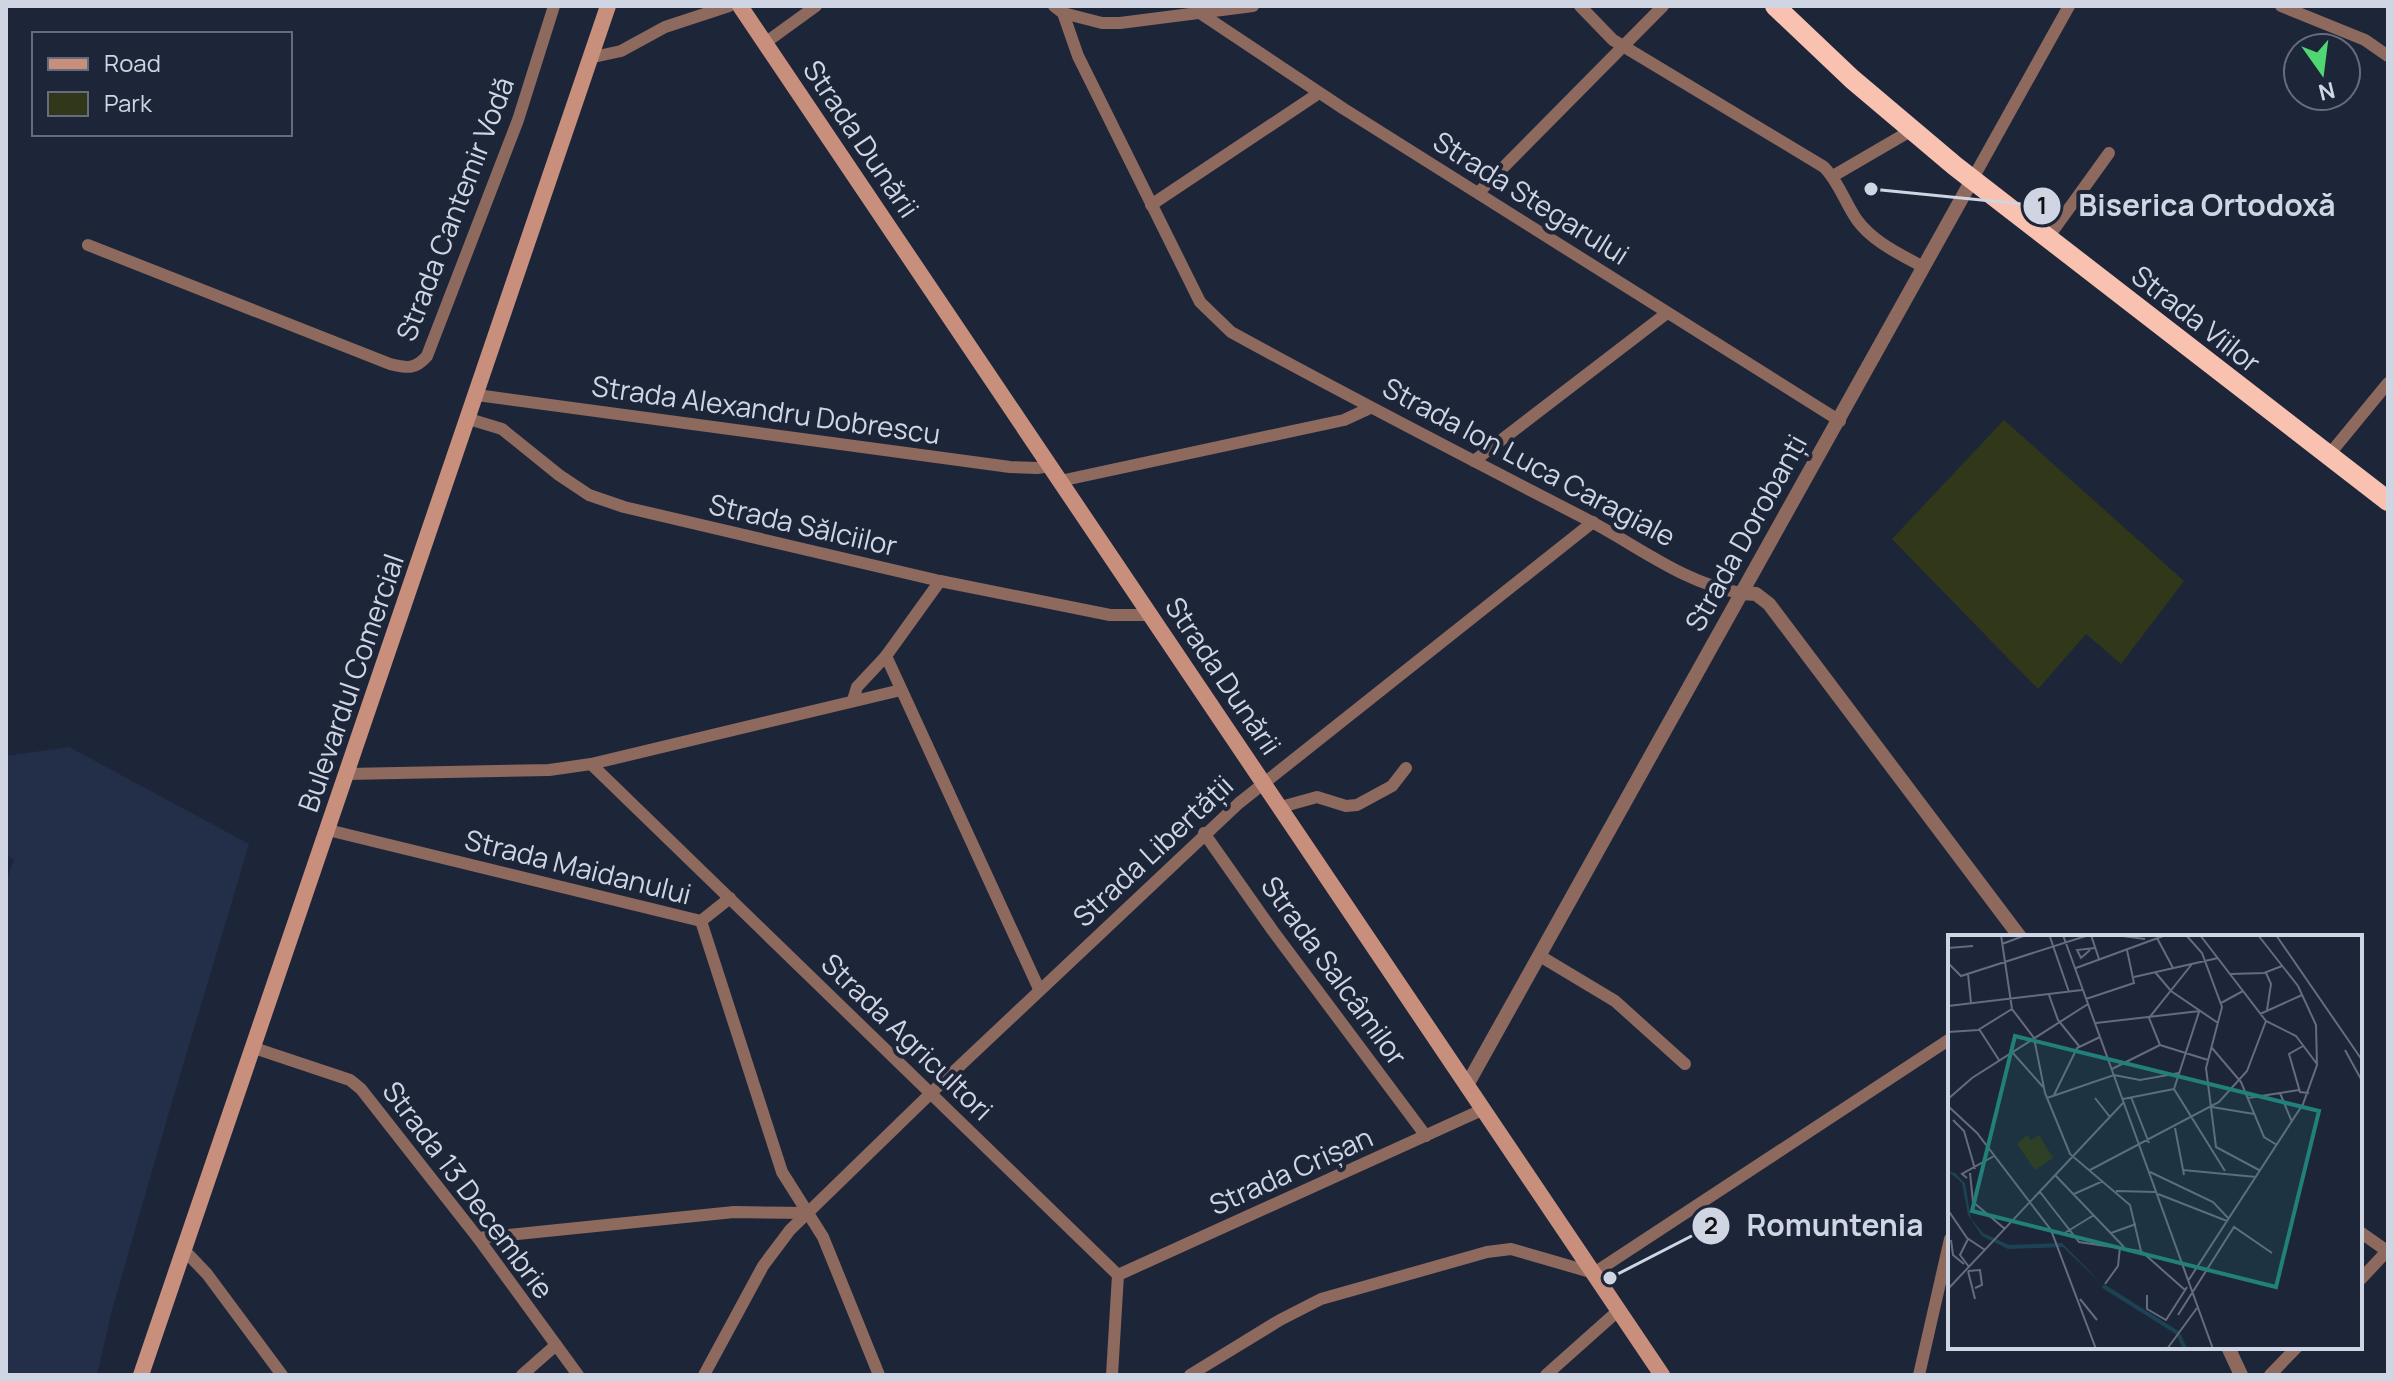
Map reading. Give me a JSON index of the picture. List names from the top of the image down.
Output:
{
  "streets": {
    "highway": ["Strada Viilor"],
    "main road": ["Strada Dunării", "Bulevardul Comercial"],
    "street": [
      "Strada Stegarului",
      "Strada Cantemir Vodă",
      "Strada Alexandru Dobrescu",
      "Strada Ion Luca Caragiale",
      "Strada Sălciilor",
      "Strada Dorobanți",
      "Strada Libertății",
      "Strada Maidanului",
      "Strada Salcâmilor",
      "Strada Agricultori",
      "Strada Crișan",
      "Strada 13 Decembrie"
    ]
  },
  "crossings": [
    ["Strada Dunării", "Strada Alexandru Dobrescu"],
    ["Strada Dunării", "Strada Sălciilor"],
    ["Strada Dunării", "Strada Dorobanți"],
    ["Strada Dunării", "Strada Libertății"],
    ["Strada Dunării", "Strada Crișan"],
    ["Strada Stegarului", "Strada Dorobanți"],
    ["Strada Viilor", "Strada Dorobanți"],
    ["Strada Alexandru Dobrescu", "Bulevardul Comercial"],
    ["Strada Ion Luca Caragiale", "Strada Dorobanți"],
    ["Strada Ion Luca Caragiale", "Strada Libertății"],
    ["Strada Sălciilor", "Bulevardul Comercial"],
    ["Bulevardul Comercial", "Strada Maidanului"],
    ["Bulevardul Comercial", "Strada 13 Decembrie"],
    ["Strada Libertății", "Strada Maidanului"],
    ["Strada Libertății", "Strada Salcâmilor"],
    ["Strada Libertății", "Strada Agricultori"],
    ["Strada Salcâmilor", "Strada Crișan"],
    ["Strada Agricultori", "Strada Crișan"]
  ],
  "places": ["Biserica Ortodoxă", "Romuntenia"],
  "legend": ["Road", "Park"],
  "north": "bottom"
}
